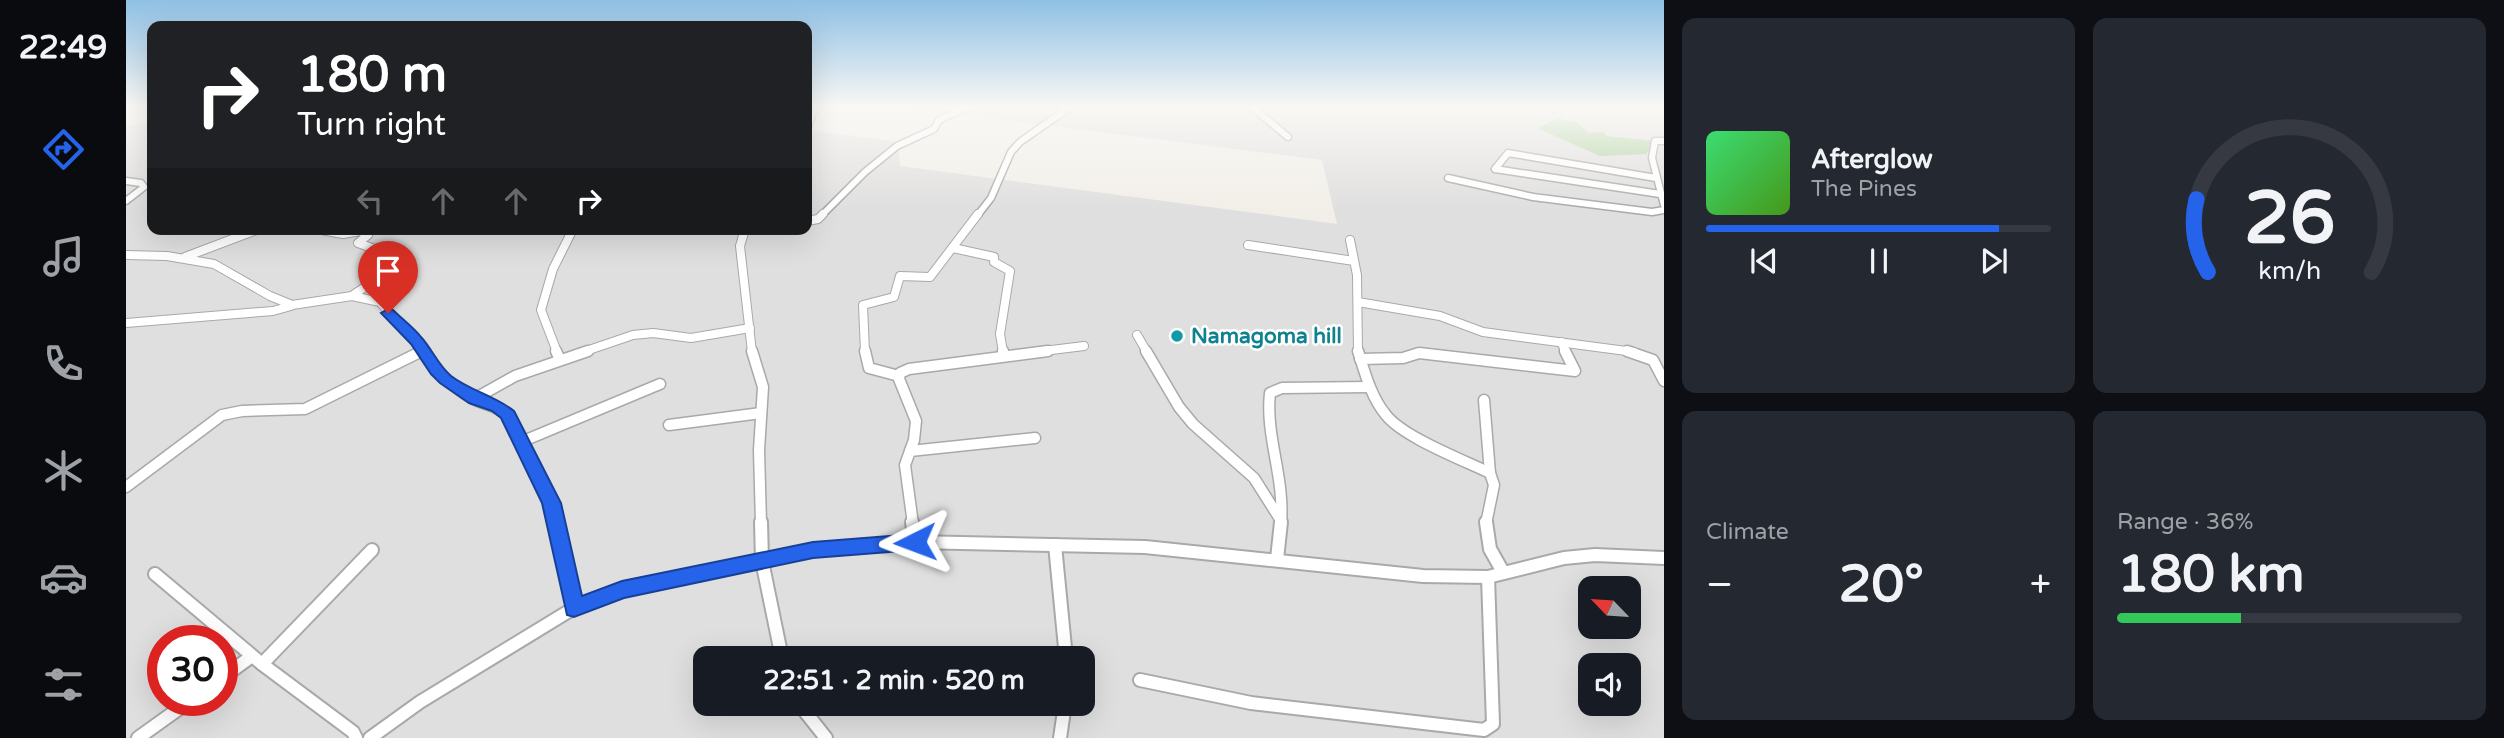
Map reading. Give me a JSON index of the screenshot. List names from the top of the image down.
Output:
{
  "places": ["Namagoma hill"],
  "north": "top left",
  "page": {
    "tabs": "22:49",
    "turn": ["180 m", "Turn right"],
    "song": ["Afterglow", "The Pines"],
    "tile": [
      "Climate",
      ["Range · 36%", "180 km"]
    ],
    "heat": ["−", "20°", "+"],
    "limit": "30",
    "trip": "22:51 · 2 min · 520 m",
    "gauge": ["26", "km/h"]
  }
}
